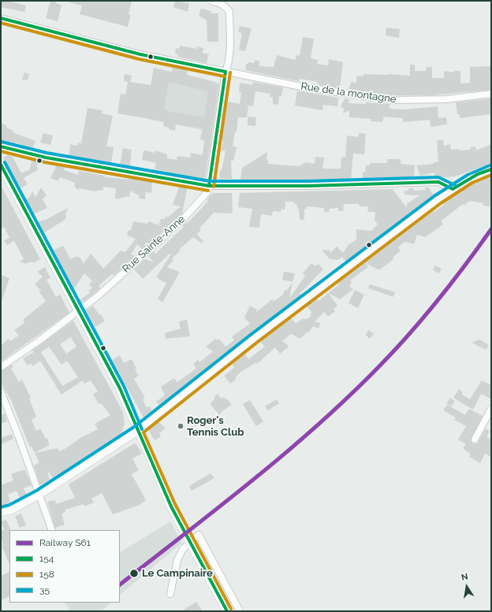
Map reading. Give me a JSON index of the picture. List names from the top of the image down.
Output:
{
  "streets": {
    "street": ["Rue de la montagne", "Rue Sainte-Anne"]
  },
  "crossings": [
    ["Rue de la montagne", "Rue Sainte-Anne"]
  ],
  "places": ["Roger's Tennis Club", "Le Campinaire"],
  "lines": [
    "transit line 154",
    "transit line 158",
    "transit line 35",
    "rail line S61"
  ],
  "legend": [
    "Railway S61",
    "154",
    "158",
    "35"
  ],
  "north": "top"
}
